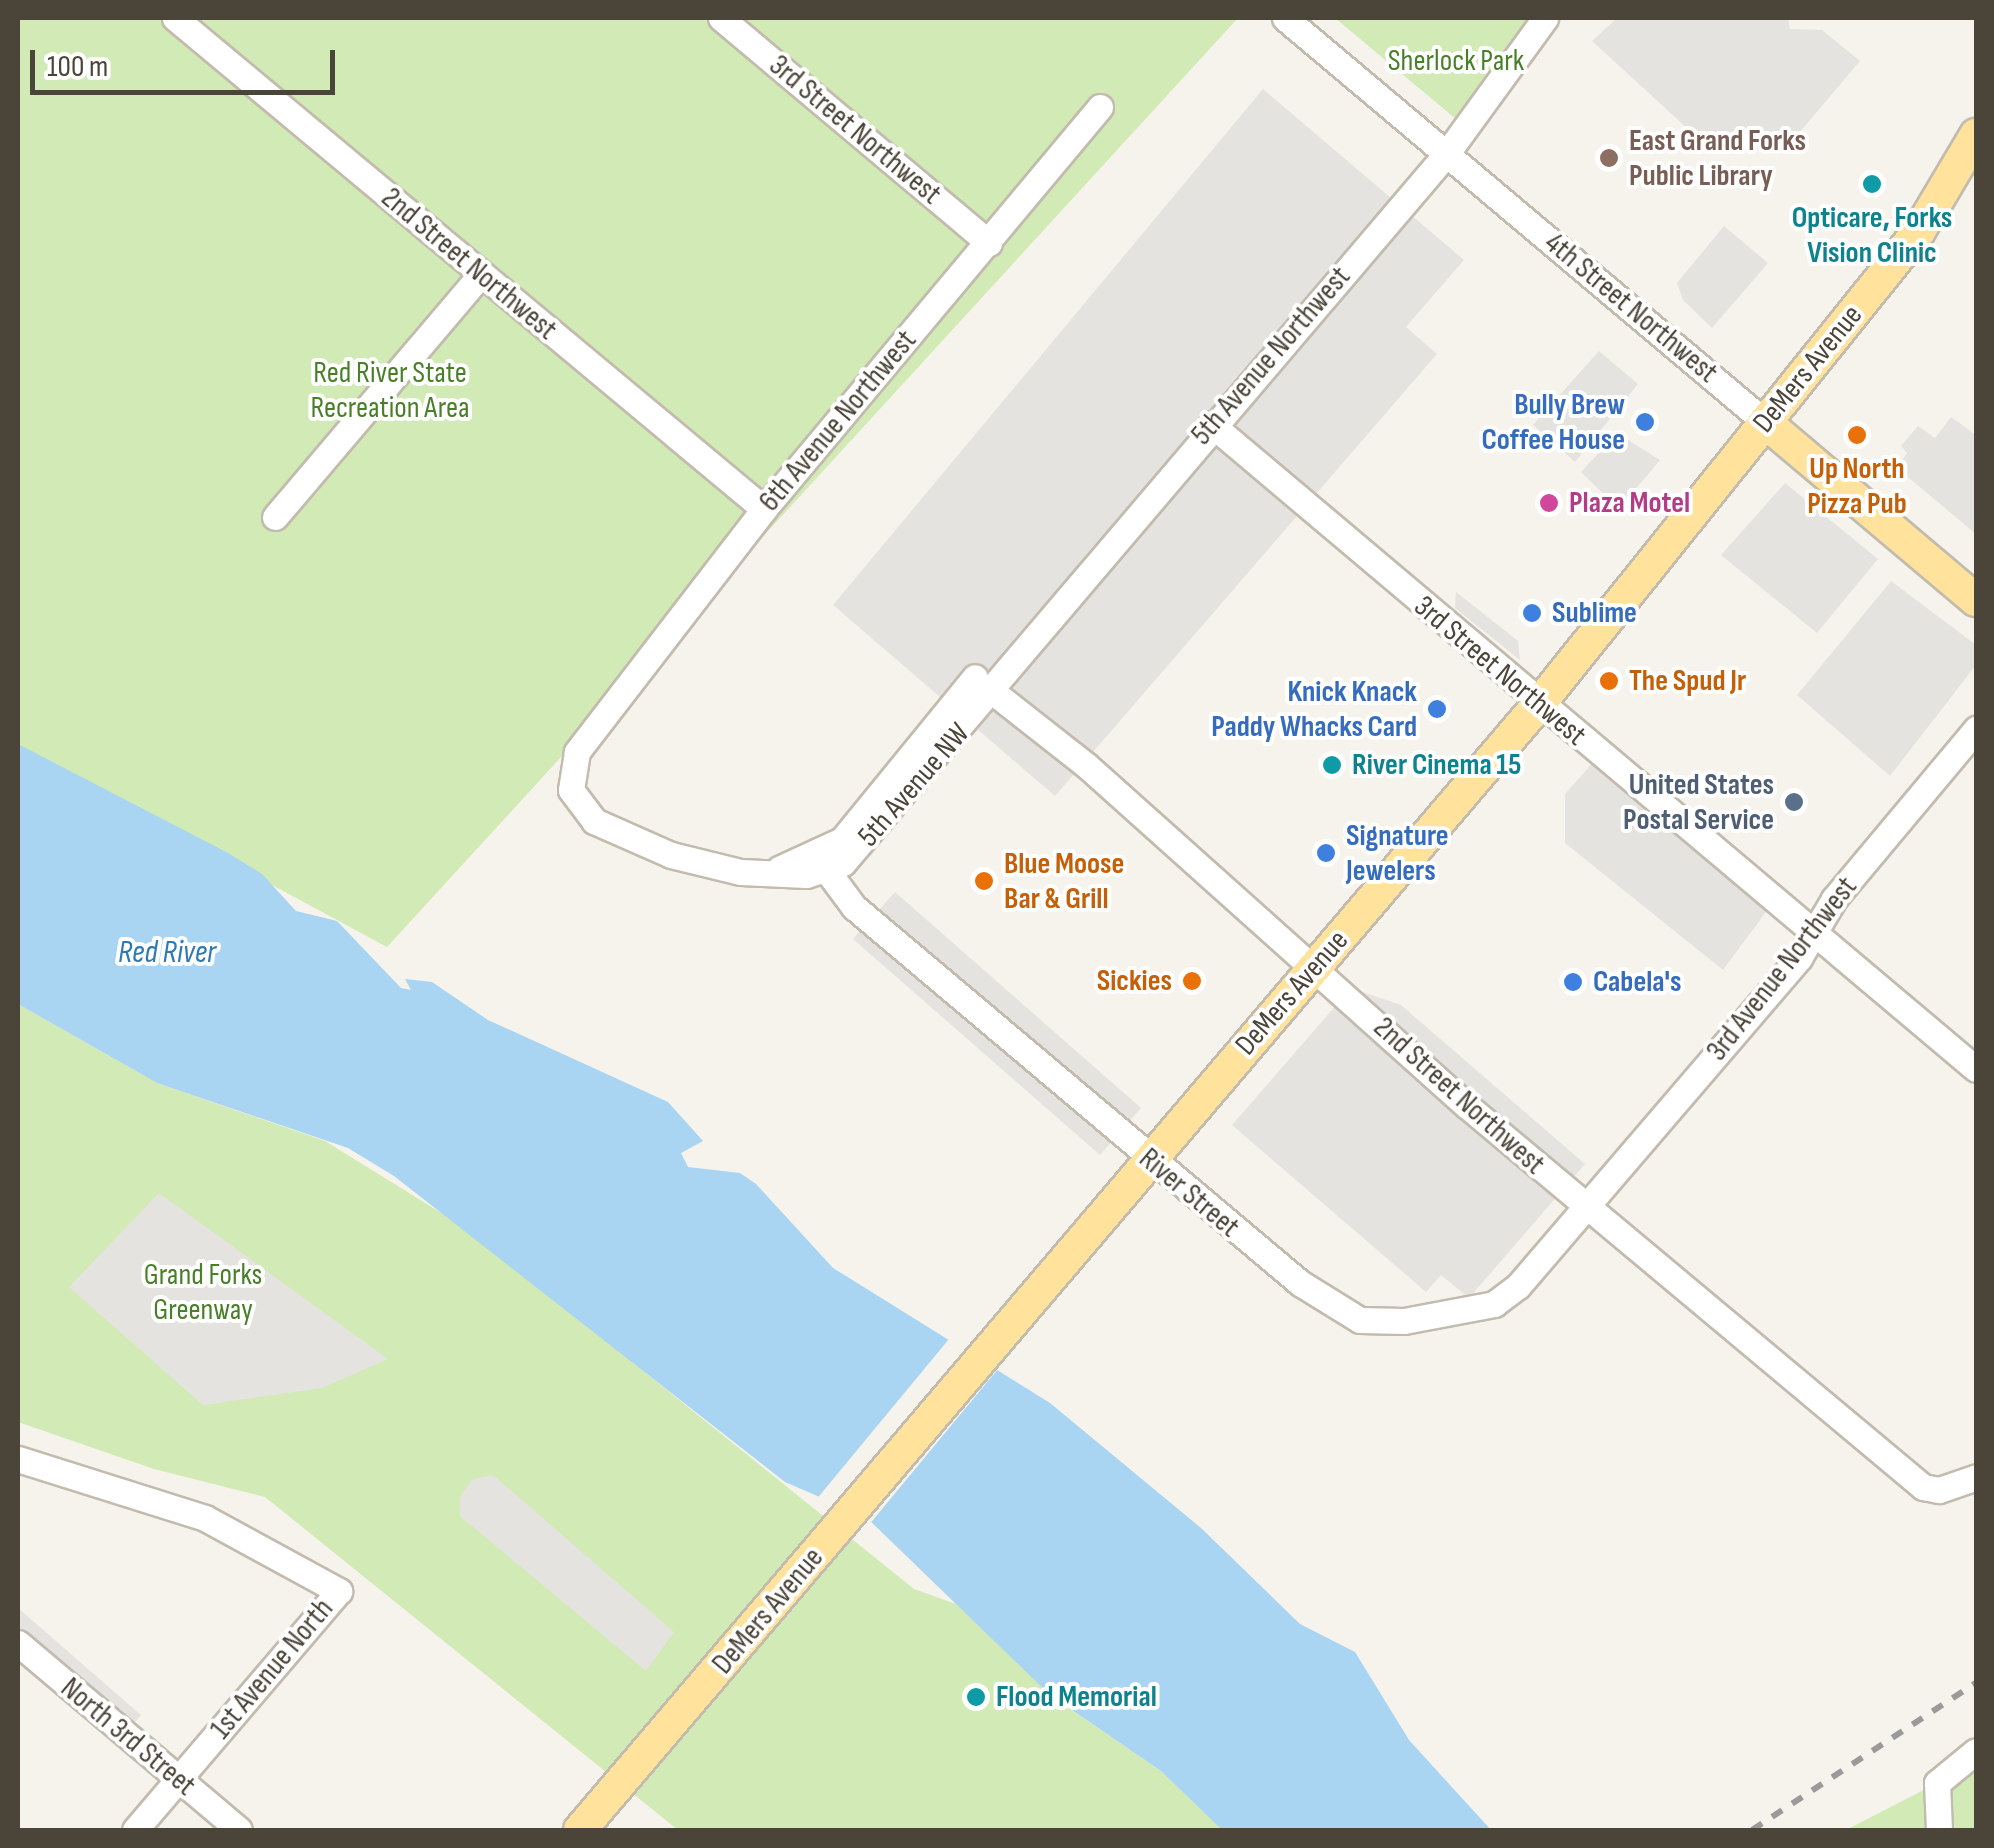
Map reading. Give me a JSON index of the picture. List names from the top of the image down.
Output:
{
  "streets": {
    "main road": ["4th Street Northwest", "DeMers Avenue"],
    "street": [
      "3rd Street Northwest",
      "2nd Street Northwest",
      "5th Avenue Northwest",
      "6th Avenue Northwest",
      "5th Avenue NW",
      "3rd Avenue Northwest",
      "River Street",
      "1st Avenue North",
      "North 3rd Street"
    ]
  },
  "crossings": [
    ["3rd Street Northwest", "5th Avenue Northwest"],
    ["3rd Street Northwest", "DeMers Avenue"],
    ["3rd Street Northwest", "6th Avenue Northwest"],
    ["3rd Street Northwest", "3rd Avenue Northwest"],
    ["2nd Street Northwest", "5th Avenue Northwest"],
    ["2nd Street Northwest", "DeMers Avenue"],
    ["2nd Street Northwest", "6th Avenue Northwest"],
    ["2nd Street Northwest", "5th Avenue NW"],
    ["2nd Street Northwest", "3rd Avenue Northwest"],
    ["2nd Street Northwest", "River Street"],
    ["4th Street Northwest", "5th Avenue Northwest"],
    ["4th Street Northwest", "DeMers Avenue"],
    ["5th Avenue Northwest", "5th Avenue NW"],
    ["DeMers Avenue", "River Street"],
    ["5th Avenue NW", "River Street"],
    ["3rd Avenue Northwest", "River Street"],
    ["1st Avenue North", "North 3rd Street"]
  ],
  "water": ["Red River"],
  "parks": ["Sherlock Park", "Red River State Recreation Area", "Grand Forks Greenway"],
  "places": [
    "East Grand Forks Public Library",
    "Opticare, Forks Vision Clinic",
    "Bully Brew Coffee House",
    "Up North Pizza Pub",
    "Plaza Motel",
    "Sublime",
    "The Spud Jr",
    "Knick Knack Paddy Whacks Card",
    "River Cinema 15",
    "United States Postal Service",
    "Signature Jewelers",
    "Blue Moose Bar & Grill",
    "Sickies",
    "Cabela's",
    "Flood Memorial"
  ],
  "scale_bar": "100 m"
}
